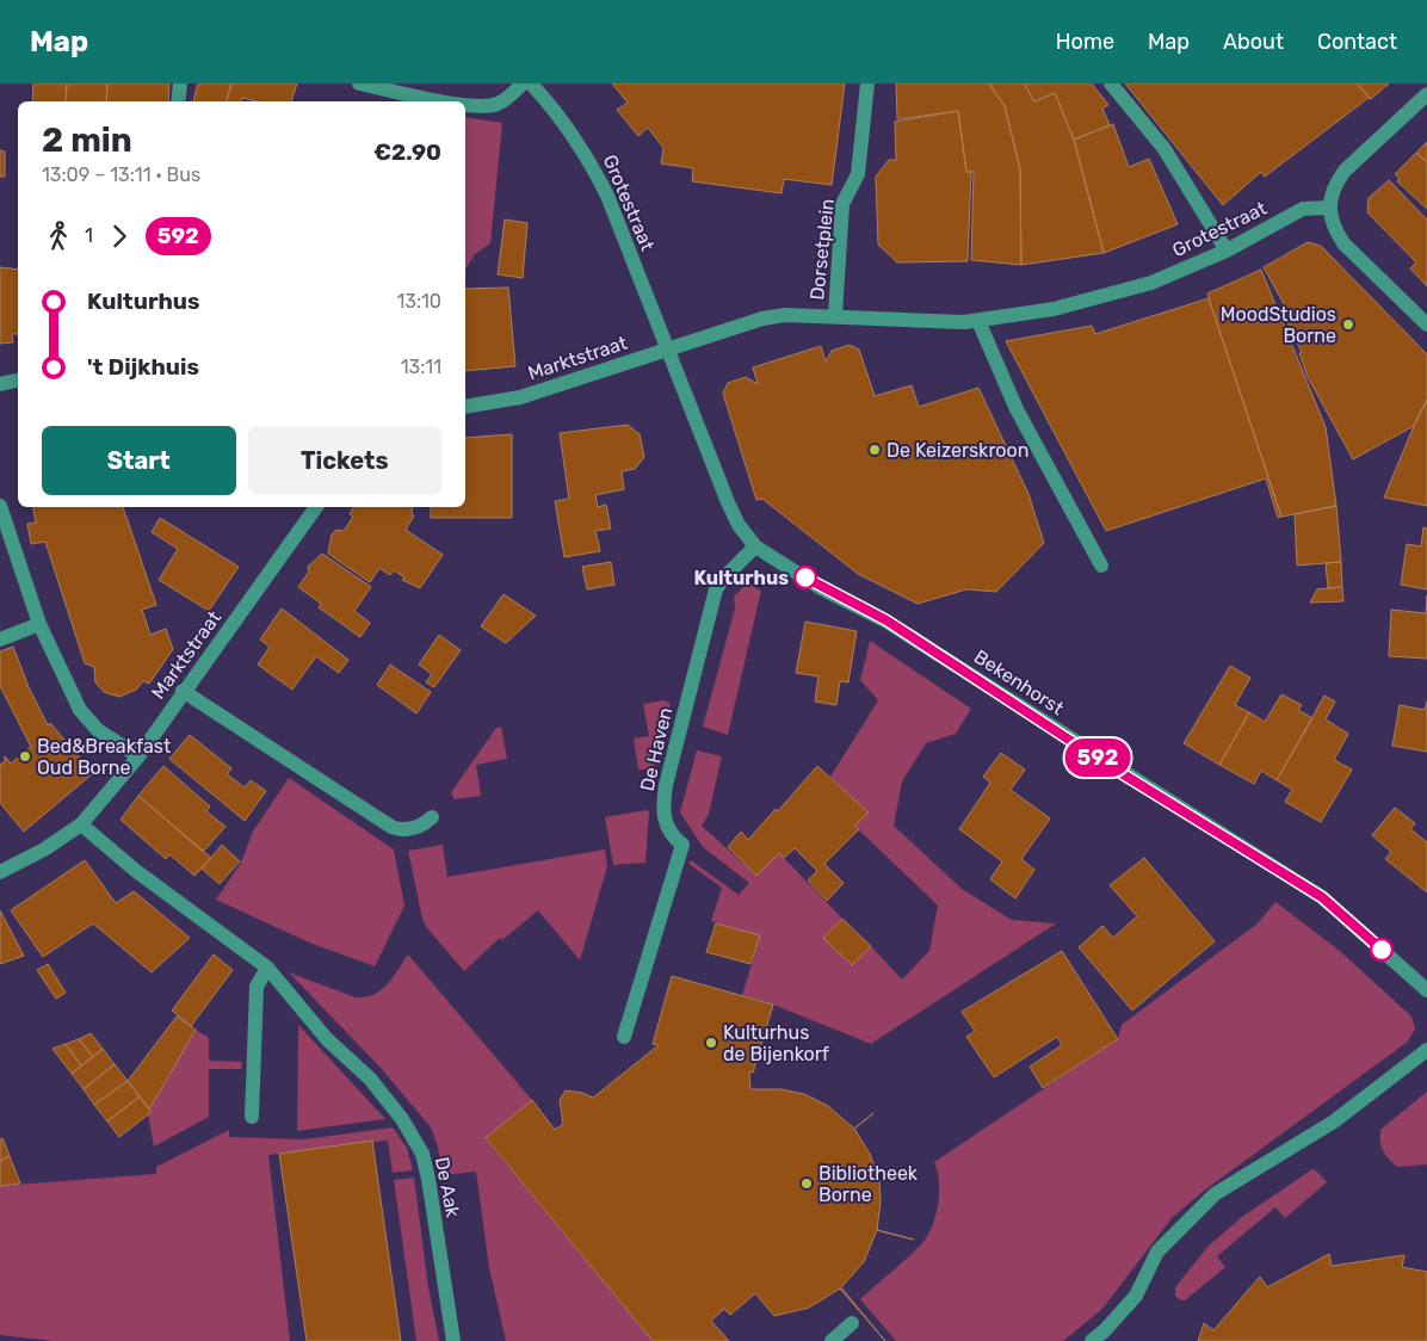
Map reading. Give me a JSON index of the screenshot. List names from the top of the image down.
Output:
{
  "streets": {
    "street": [
      "Grotestraat",
      "Dorsetplein",
      "Marktstraat",
      "Bekenhorst",
      "De Haven",
      "De Aak"
    ]
  },
  "crossings": [
    ["Grotestraat", "Dorsetplein"],
    ["Grotestraat", "Marktstraat"],
    ["Grotestraat", "Bekenhorst"],
    ["Dorsetplein", "Marktstraat"],
    ["Dorsetplein", "Bekenhorst"],
    ["Marktstraat", "Bekenhorst"],
    ["Bekenhorst", "De Haven"]
  ],
  "places": [
    "MoodStudios Borne",
    "De Keizerskroon",
    "Kulturhus",
    "Bed&Breakfast Oud Borne",
    "Kulturhus de Bijenkorf",
    "Bibliotheek Borne"
  ],
  "lines": ["bus line 592"],
  "page": {
    "header": "Map",
    "nav": [
      "Home",
      "Map",
      "About",
      "Contact"
    ],
    "on_map": "592",
    "heading": ["2 min", "13:09 – 13:11 · Bus", "€2.90"],
    "legs": ["1", "592"],
    "list": [
      {
        "name": "Kulturhus",
        "value": "13:10"
      },
      {
        "name": "'t Dijkhuis",
        "value": "13:11"
      }
    ],
    "buttons": ["Start", "Tickets"]
  }
}
